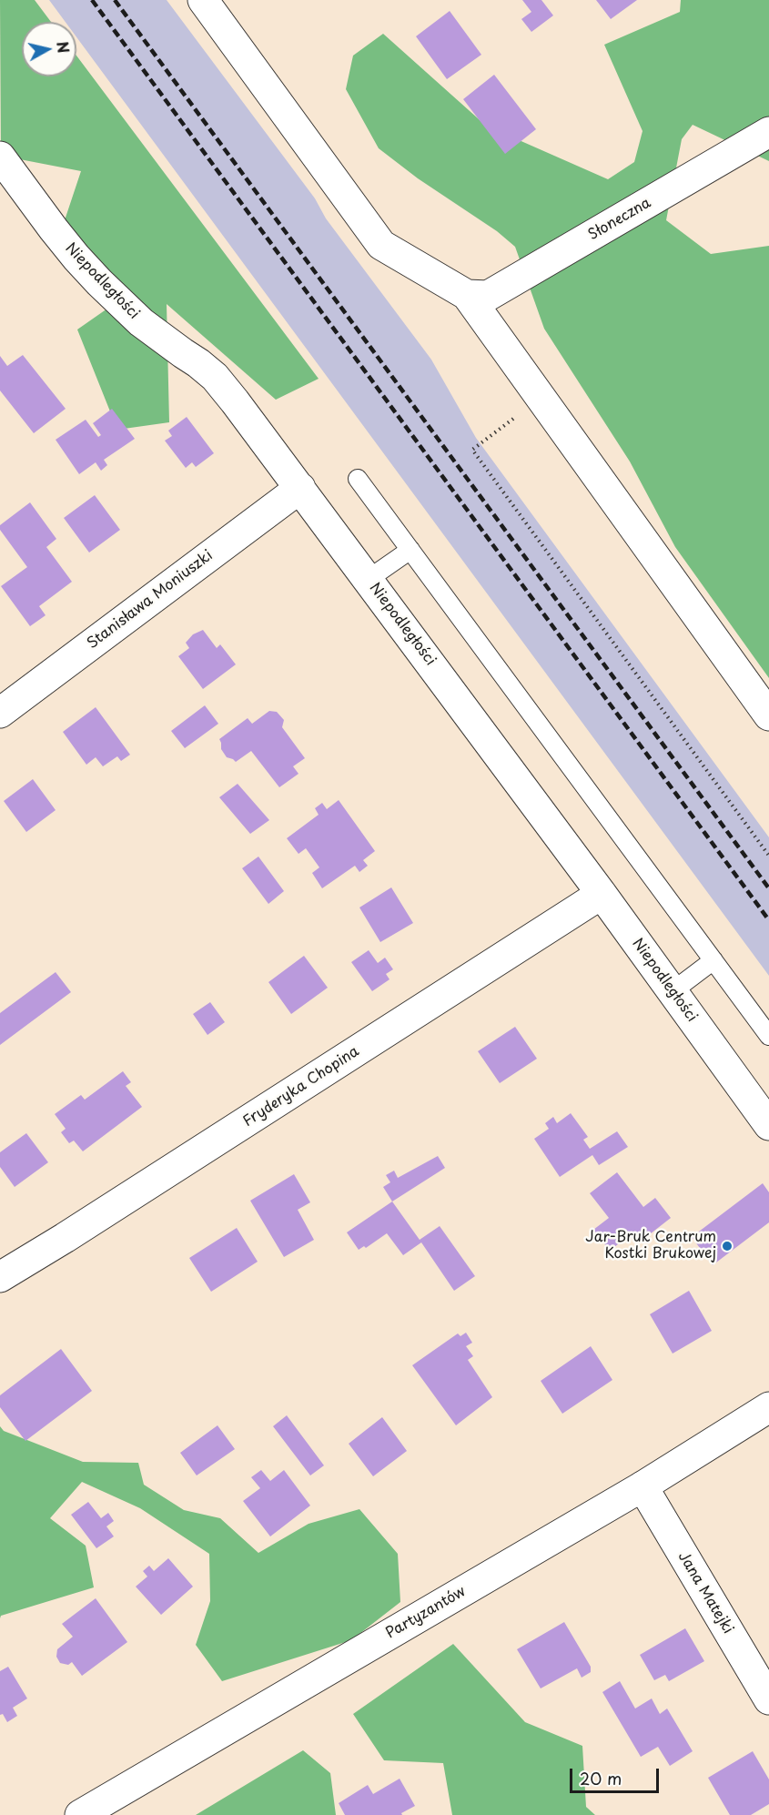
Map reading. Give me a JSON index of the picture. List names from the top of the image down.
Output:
{
  "streets": {
    "street": [
      "Słoneczna",
      "Niepodległości",
      "Stanisława Moniuszki",
      "Fryderyka Chopina",
      "Jana Matejki",
      "Partyzantów"
    ]
  },
  "crossings": [
    ["Niepodległości", "Stanisława Moniuszki"],
    ["Niepodległości", "Fryderyka Chopina"],
    ["Jana Matejki", "Partyzantów"]
  ],
  "places": ["Jar-Bruk Centrum Kostki Brukowej"],
  "scale_bar": "20 m",
  "north": "right"
}
